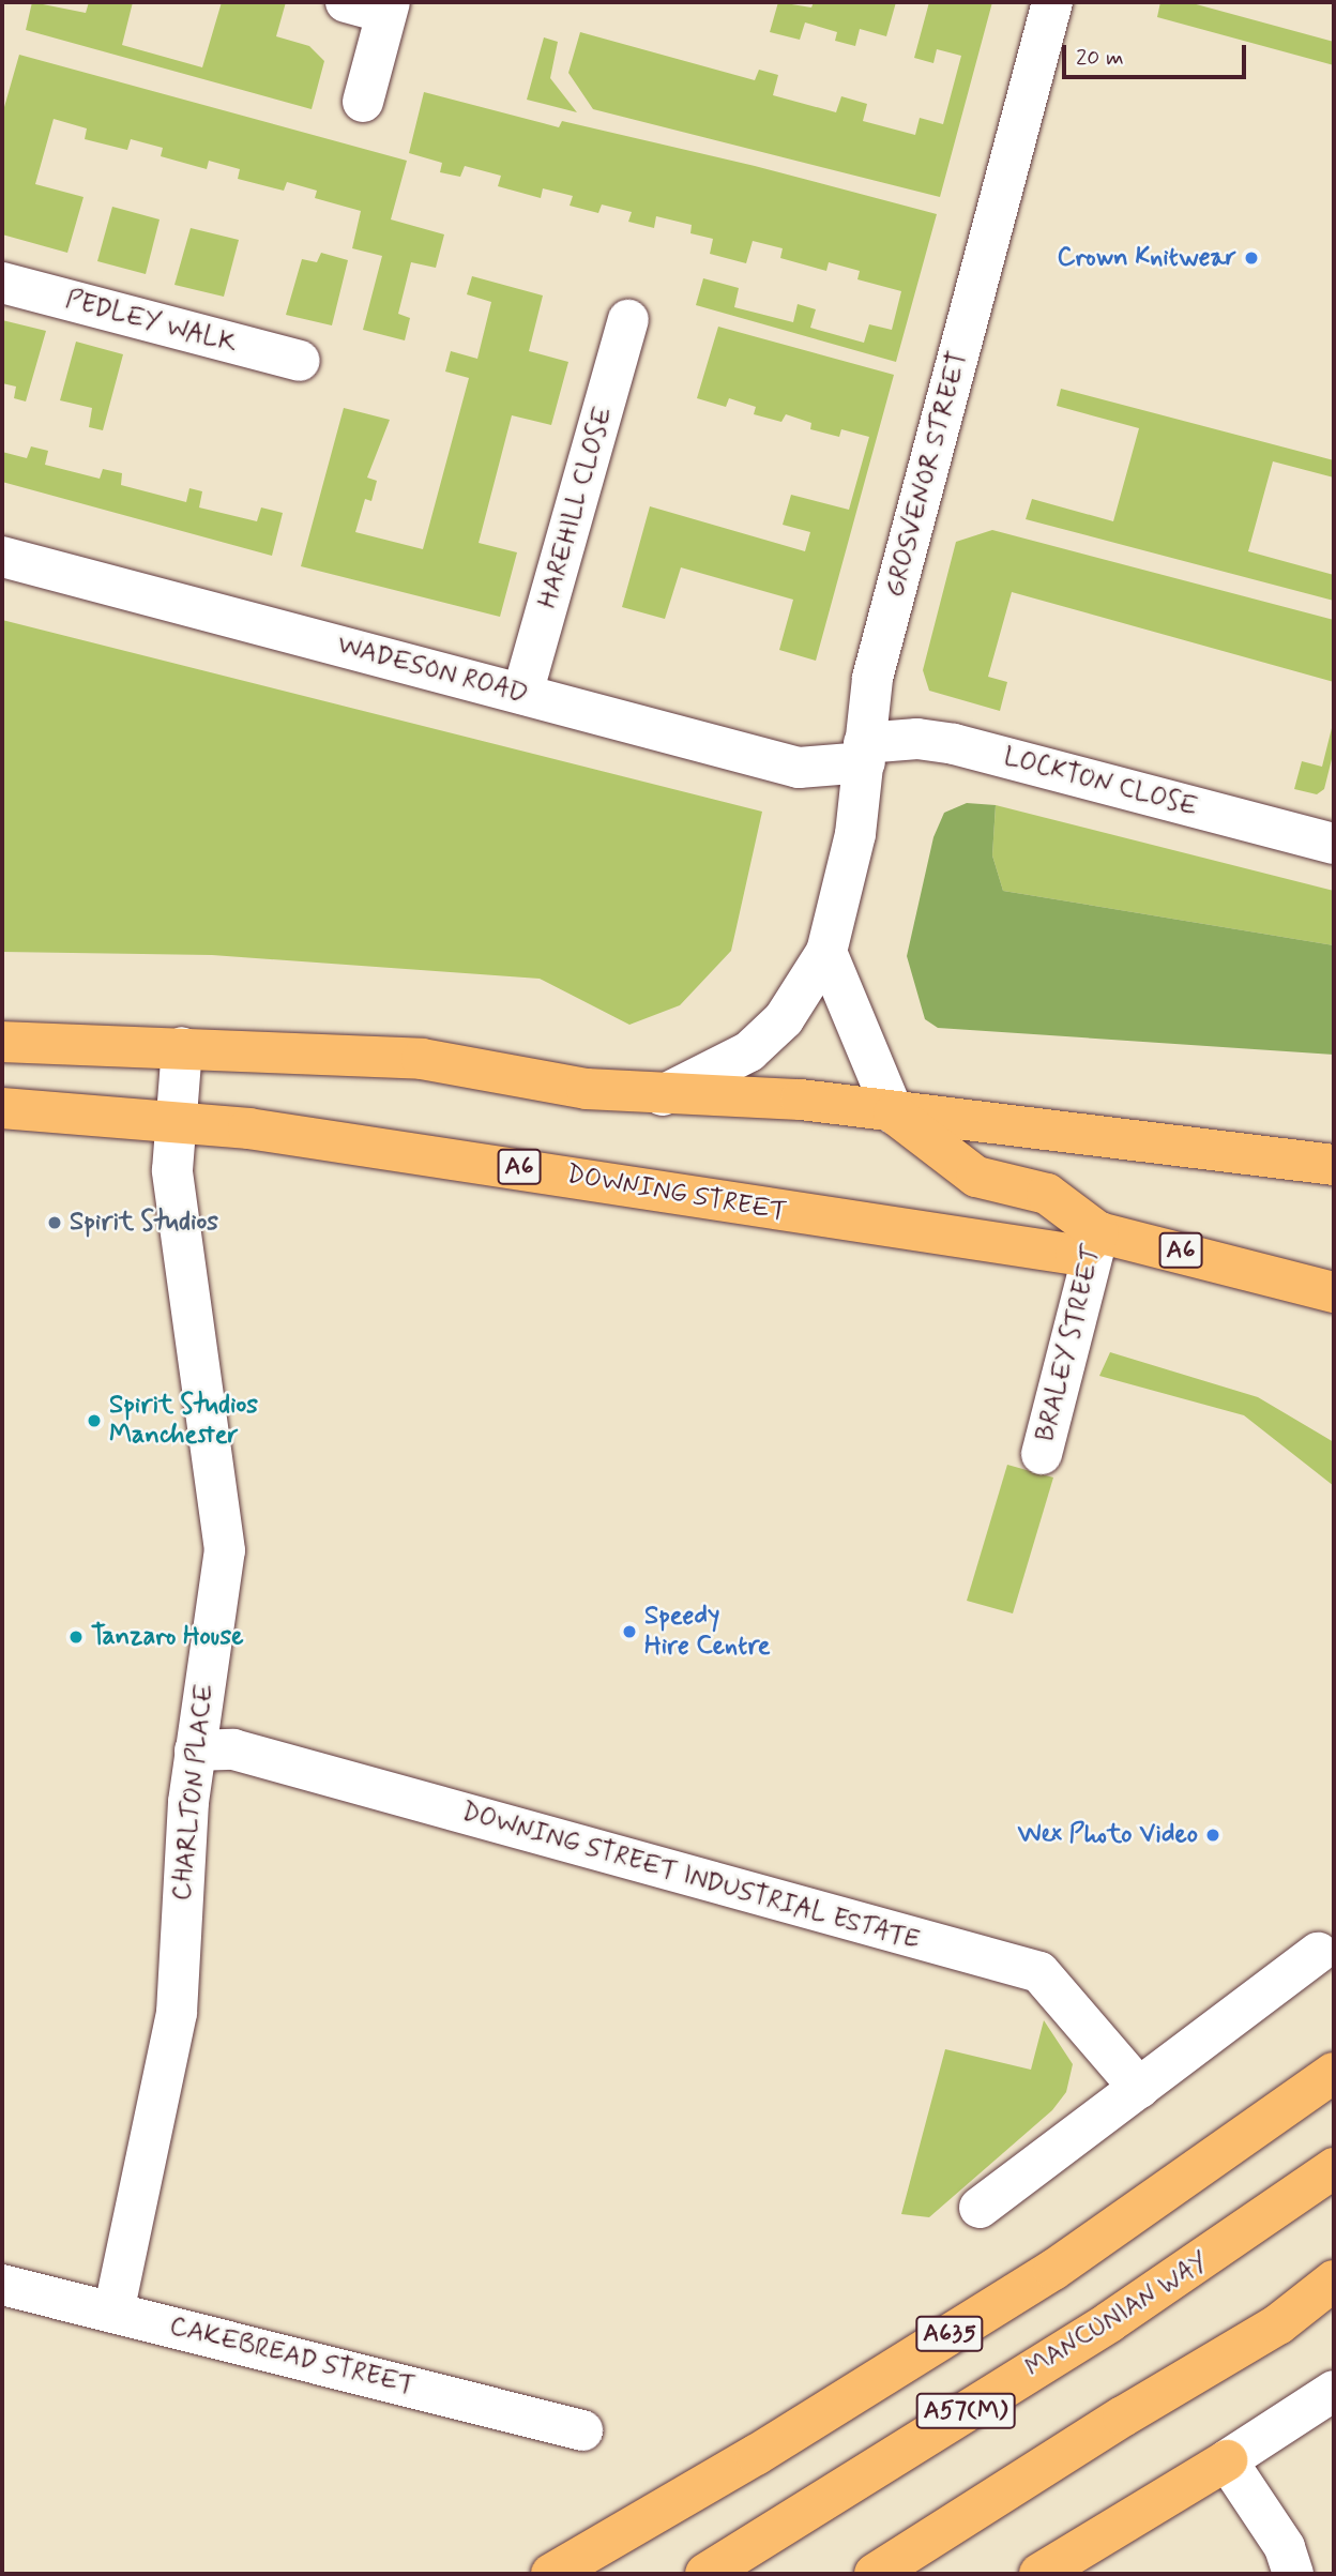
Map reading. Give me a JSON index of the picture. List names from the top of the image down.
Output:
{
  "streets": {
    "highway": [
      "A6",
      "DOWNING STREET",
      "MANCUNIAN WAY",
      "A635",
      "A57(M)"
    ],
    "street": [
      "PEDLEY WALK",
      "GROSVENOR STREET",
      "HAREHILL CLOSE",
      "WADESON ROAD",
      "LOCKTON CLOSE",
      "BRALEY STREET",
      "CHARLTON PLACE",
      "DOWNING STREET INDUSTRIAL ESTATE",
      "CAKEBREAD STREET"
    ]
  },
  "crossings": [
    ["GROSVENOR STREET", "WADESON ROAD"],
    ["GROSVENOR STREET", "LOCKTON CLOSE"],
    ["HAREHILL CLOSE", "WADESON ROAD"],
    ["WADESON ROAD", "LOCKTON CLOSE"],
    ["A6", "DOWNING STREET"],
    ["A6", "BRALEY STREET"],
    ["DOWNING STREET", "BRALEY STREET"],
    ["DOWNING STREET", "CHARLTON PLACE"],
    ["CHARLTON PLACE", "DOWNING STREET INDUSTRIAL ESTATE"],
    ["CHARLTON PLACE", "CAKEBREAD STREET"]
  ],
  "places": [
    "Crown Knitwear",
    "Spirit Studios",
    "Spirit Studios Manchester",
    "Speedy Hire Centre",
    "Tanzaro House",
    "Wex Photo Video"
  ],
  "scale_bar": "20 m"
}
